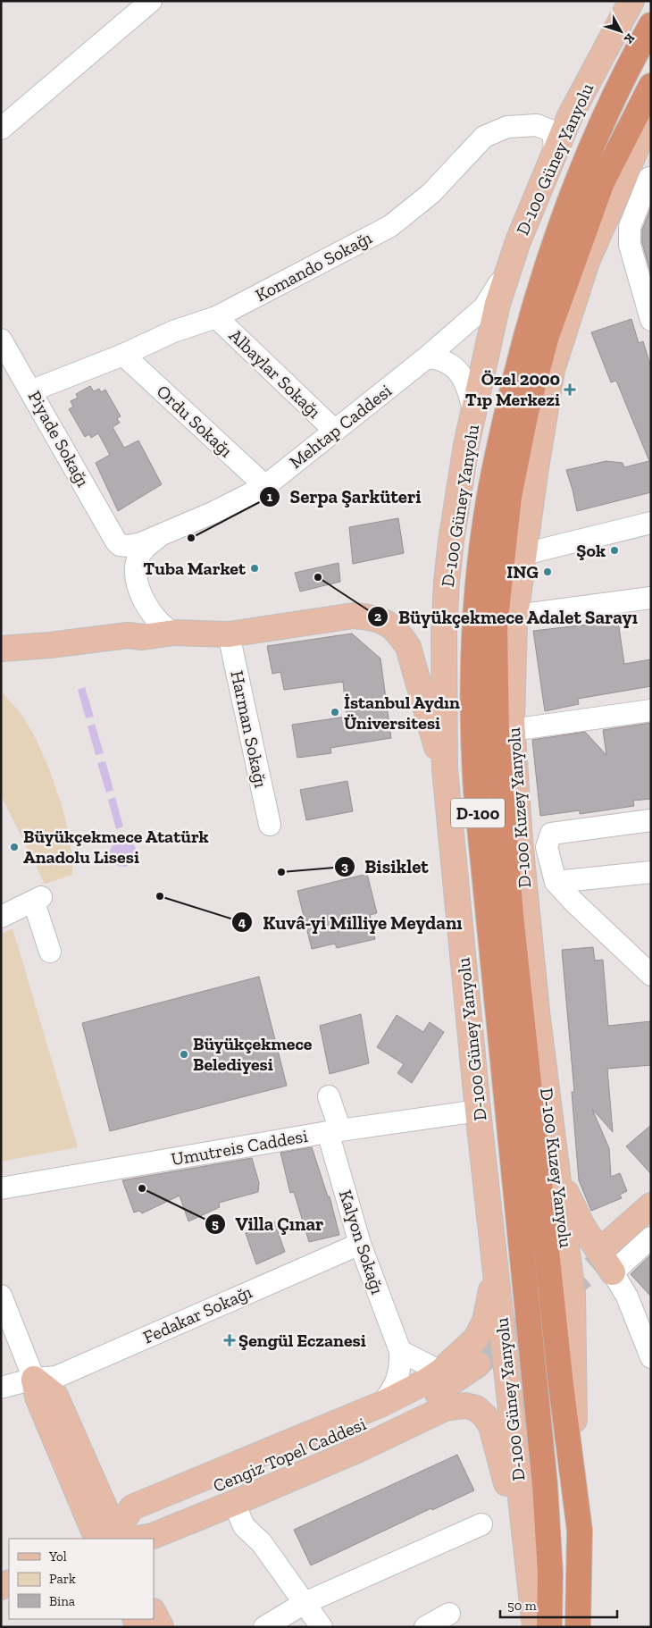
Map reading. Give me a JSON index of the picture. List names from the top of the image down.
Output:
{
  "streets": {
    "highway": ["D-100"],
    "main road": ["D-100 Güney Yanyolu", "D-100 Kuzey Yanyolu", "Cengiz Topel Caddesi"],
    "street": [
      "Komando Sokağı",
      "Albaylar Sokağı",
      "Ordu Sokağı",
      "Mehtap Caddesi",
      "Piyade Sokağı",
      "Harman Sokağı",
      "Umutreis Caddesi",
      "Kalyon Sokağı",
      "Fedakar Sokağı"
    ]
  },
  "crossings": [
    ["D-100 Güney Yanyolu", "Komando Sokağı"],
    ["D-100 Güney Yanyolu", "Mehtap Caddesi"],
    ["D-100 Güney Yanyolu", "Umutreis Caddesi"],
    ["Komando Sokağı", "Albaylar Sokağı"],
    ["Komando Sokağı", "Ordu Sokağı"],
    ["Komando Sokağı", "Piyade Sokağı"],
    ["Albaylar Sokağı", "Mehtap Caddesi"],
    ["Ordu Sokağı", "Mehtap Caddesi"],
    ["Mehtap Caddesi", "Piyade Sokağı"],
    ["D-100 Kuzey Yanyolu", "D-100"],
    ["Umutreis Caddesi", "Kalyon Sokağı"],
    ["Kalyon Sokağı", "Fedakar Sokağı"]
  ],
  "places": {
    "health": ["Özel 2000 Tıp Merkezi", "Şengül Eczanesi"],
    "other": [
      "Serpa Şarküteri",
      "Şok",
      "Tuba Market",
      "ING",
      "Büyükçekmece Adalet Sarayı",
      "İstanbul Aydın Üniversitesi",
      "Büyükçekmece Atatürk Anadolu Lisesi",
      "Bisiklet",
      "Kuvâ-yi Milliye Meydanı",
      "Büyükçekmece Belediyesi",
      "Villa Çınar"
    ]
  },
  "legend": ["Yol", "Park", "Bina"],
  "scale_bar": "50 m",
  "north": "bottom right"
}
